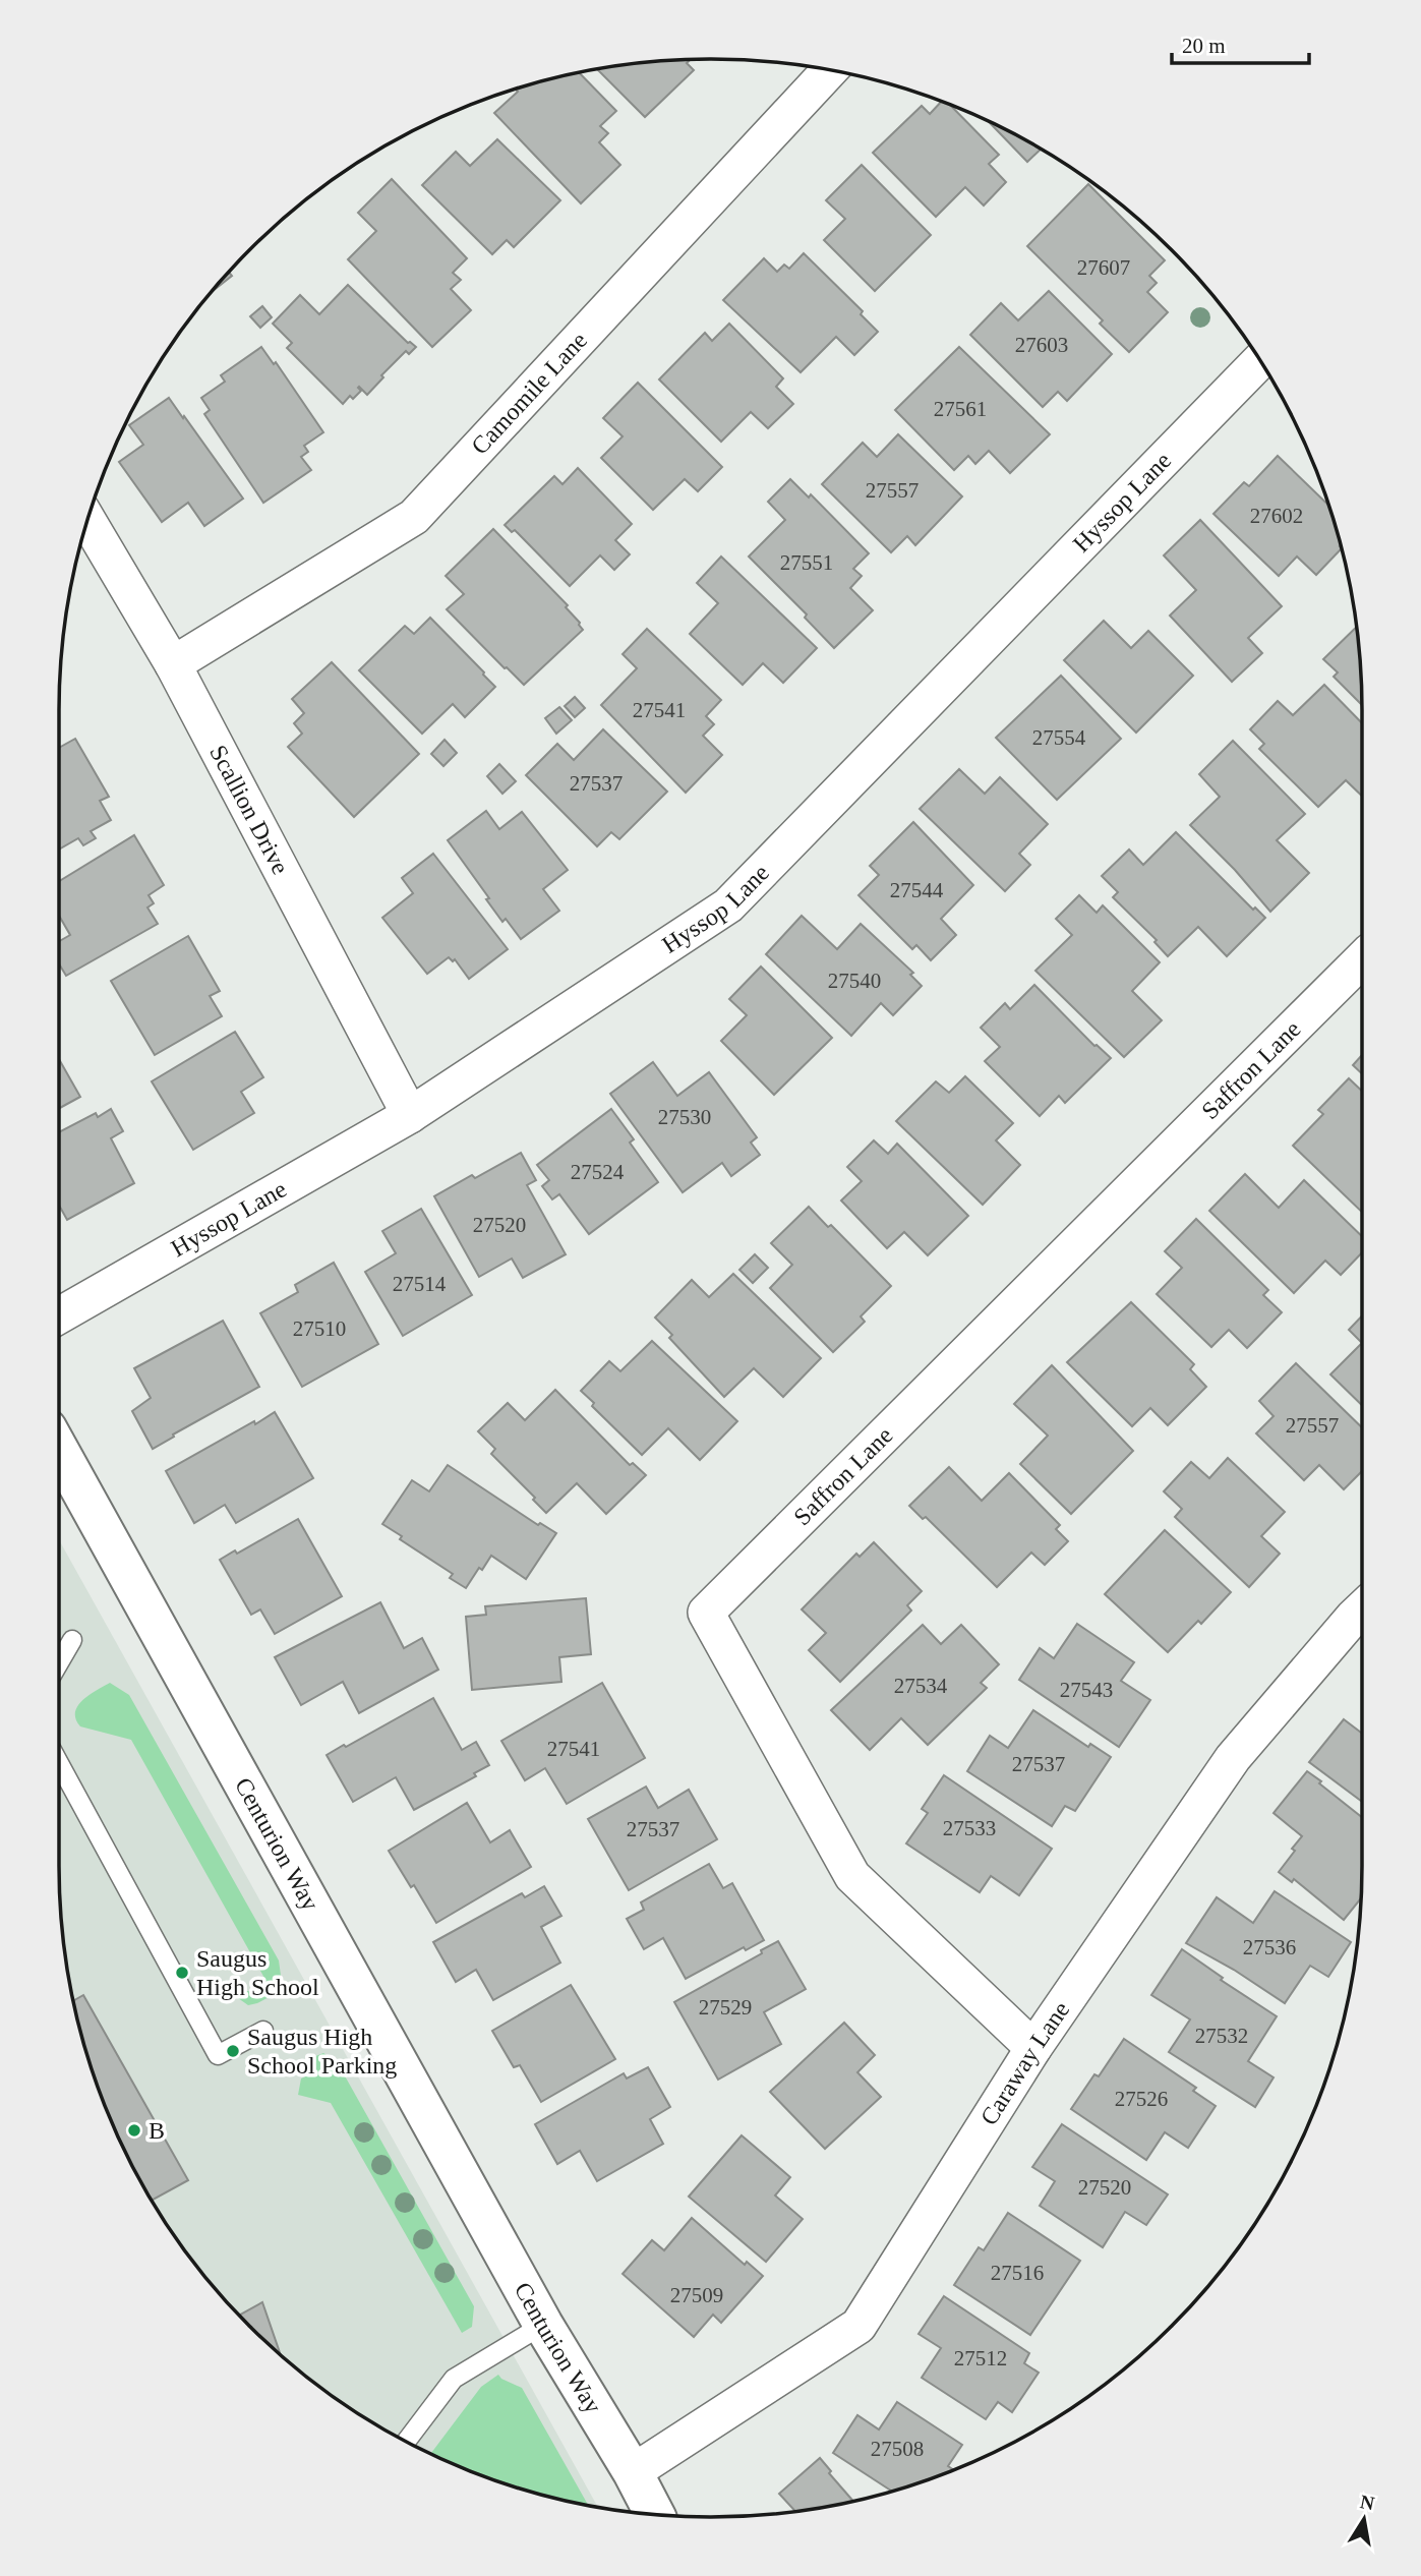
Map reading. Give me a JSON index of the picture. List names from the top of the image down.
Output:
{
  "streets": {
    "street": [
      "Camomile Lane",
      "Hyssop Lane",
      "Scallion Drive",
      "Saffron Lane",
      "Centurion Way",
      "Caraway Lane"
    ]
  },
  "crossings": [
    ["Camomile Lane", "Scallion Drive"],
    ["Hyssop Lane", "Scallion Drive"],
    ["Saffron Lane", "Caraway Lane"],
    ["Centurion Way", "Caraway Lane"]
  ],
  "places": ["Saugus High School", "Saugus High School Parking", "B"],
  "house_numbers": [
    "27607",
    "27603",
    "27561",
    "27557",
    "27602",
    "27551",
    "27541",
    "27554",
    "27537",
    "27544",
    "27540",
    "27530",
    "27524",
    "27520",
    "27514",
    "27510",
    "27557",
    "27534",
    "27543",
    "27541",
    "27537",
    "27533",
    "27537",
    "27536",
    "27529",
    "27532",
    "27526",
    "27520",
    "27516",
    "27509",
    "27512",
    "27508"
  ],
  "scale_bar": "20 m",
  "north": "top"
}
